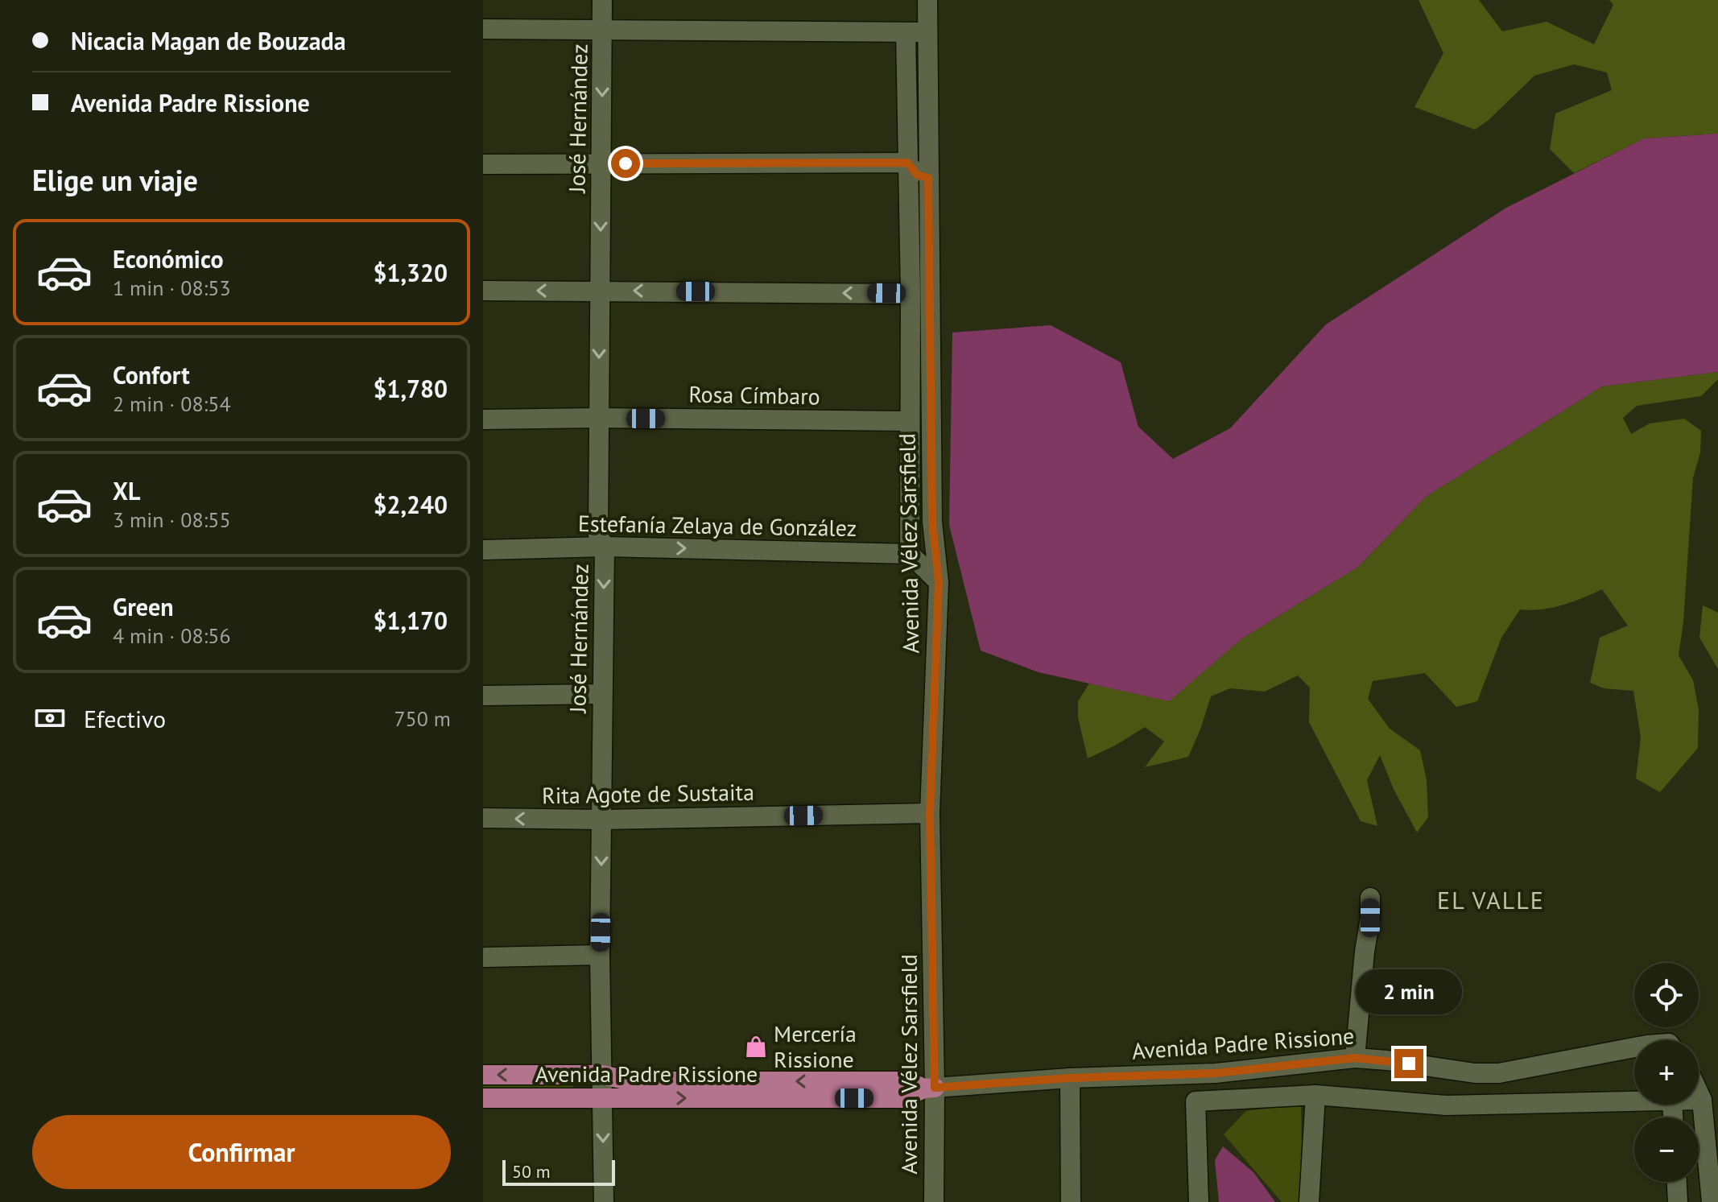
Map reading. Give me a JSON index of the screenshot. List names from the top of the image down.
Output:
{
  "streets": {
    "main road": ["Avenida Padre Rissione"],
    "street": [
      "José Hernández",
      "Rosa Címbaro",
      "Estefanía Zelaya de González",
      "Avenida Vélez Sarsfield",
      "Rita Agote de Sustaita"
    ]
  },
  "crossings": [
    ["José Hernández", "Rosa Címbaro"],
    ["José Hernández", "Estefanía Zelaya de González"],
    ["José Hernández", "Rita Agote de Sustaita"],
    ["José Hernández", "Avenida Padre Rissione"],
    ["Rosa Címbaro", "Avenida Vélez Sarsfield"],
    ["Estefanía Zelaya de González", "Avenida Vélez Sarsfield"],
    ["Avenida Vélez Sarsfield", "Rita Agote de Sustaita"],
    ["Avenida Vélez Sarsfield", "Avenida Padre Rissione"]
  ],
  "one_way": ["José Hernández", "Estefanía Zelaya de González"],
  "districts": ["EL VALLE"],
  "places": {
    "shop": ["Mercería Rissione"]
  },
  "scale_bar": "50 m",
  "page": {
    "banner": ["Nicacia Magan de Bouzada", "Avenida Padre Rissione"],
    "heading": "Elige un viaje",
    "list": [
      {
        "name": "Económico",
        "note": "1 min · 08:53",
        "value": "$1,320"
      },
      {
        "name": "Confort",
        "note": "2 min · 08:54",
        "value": "$1,780"
      },
      {
        "name": "XL",
        "note": "3 min · 08:55",
        "value": "$2,240"
      },
      {
        "name": "Green",
        "note": "4 min · 08:56",
        "value": "$1,170"
      }
    ],
    "pay": ["Efectivo", "750 m"],
    "map_buttons": ["+", "−"],
    "bubble": "2 min",
    "buttons": "Confirmar",
    "scale": "50 m"
  }
}
